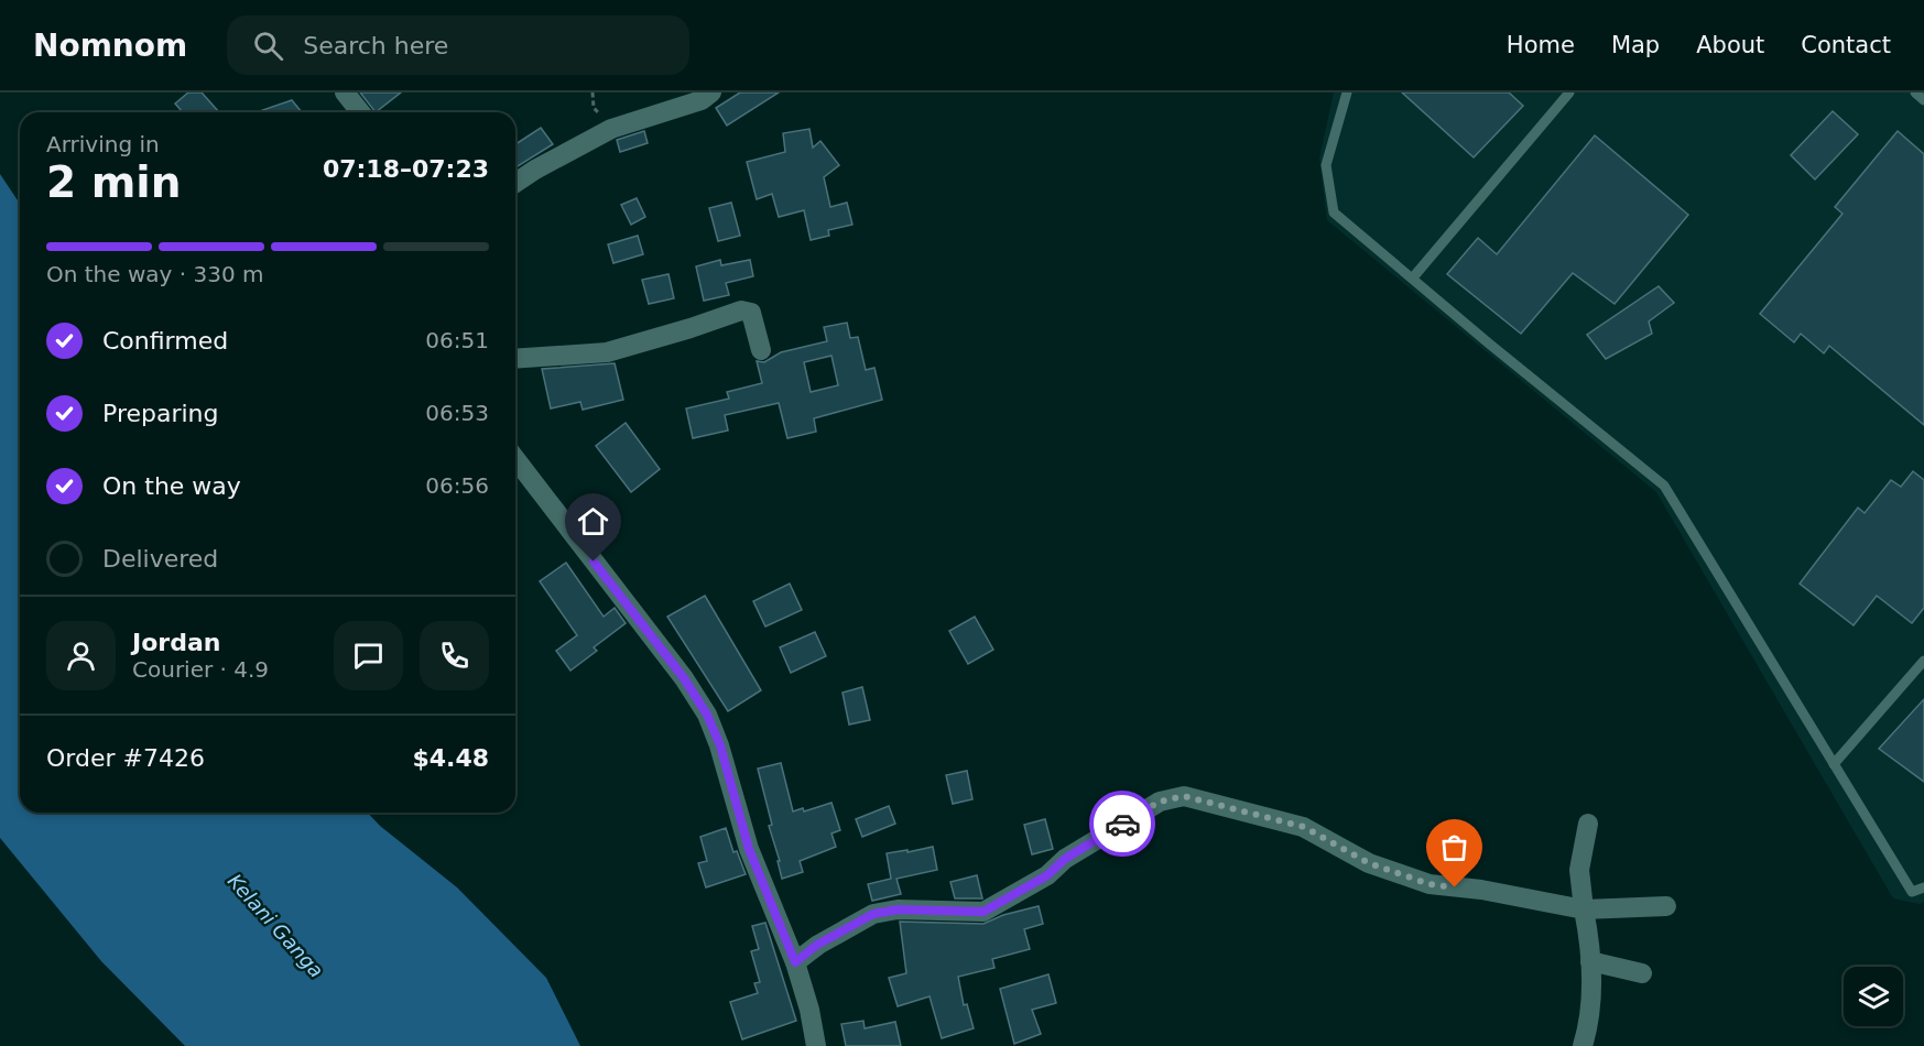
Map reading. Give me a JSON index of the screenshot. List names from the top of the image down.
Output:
{
  "water": ["Kelani Ganga"],
  "page": {
    "header": "Nomnom",
    "search": "Search here",
    "nav": [
      "Home",
      "Map",
      "About",
      "Contact"
    ],
    "heading": ["2 min", "Arriving in", "07:18–07:23"],
    "panel": [
      "Jordan",
      "Courier · 4.9",
      "Order #7426",
      "$4.48"
    ],
    "bar": "On the way · 330 m",
    "list": [
      ["Confirmed", "06:51"],
      ["Preparing", "06:53"],
      ["On the way", "06:56"],
      "Delivered"
    ]
  }
}
